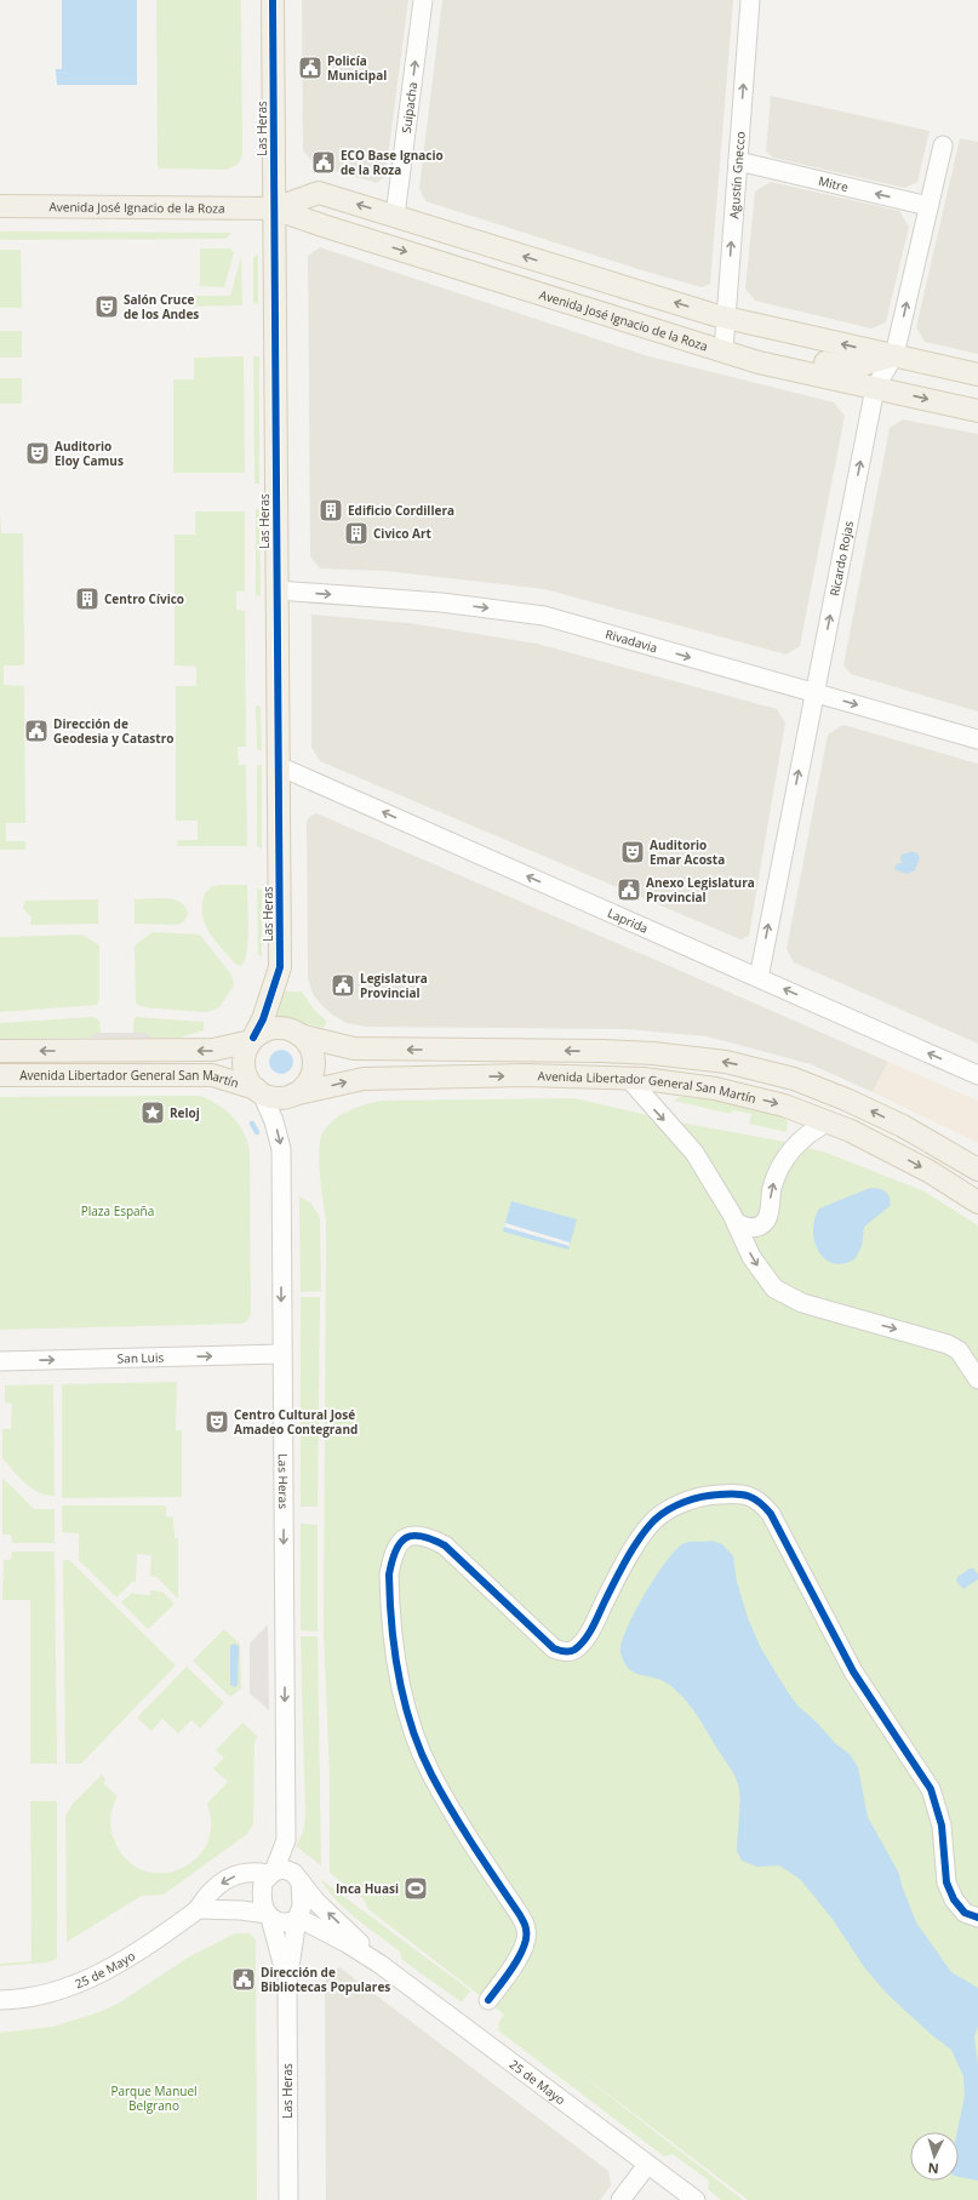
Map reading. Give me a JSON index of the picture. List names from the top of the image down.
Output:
{
  "streets": {
    "main road": ["Las Heras", "Avenida José Ignacio de la Roza", "Avenida Libertador General San Martín"],
    "street": [
      "Suipacha",
      "Agustín Gnecco",
      "Mitre",
      "Ricardo Rojas",
      "Rivadavia",
      "Laprida",
      "San Luis",
      "25 de Mayo"
    ]
  },
  "crossings": [
    ["Suipacha", "Avenida José Ignacio de la Roza"],
    ["Las Heras", "Avenida José Ignacio de la Roza"],
    ["Las Heras", "Rivadavia"],
    ["Las Heras", "Laprida"],
    ["Las Heras", "Avenida Libertador General San Martín"],
    ["Las Heras", "San Luis"],
    ["Las Heras", "25 de Mayo"],
    ["Agustín Gnecco", "Mitre"],
    ["Agustín Gnecco", "Avenida José Ignacio de la Roza"],
    ["Mitre", "Ricardo Rojas"],
    ["Avenida José Ignacio de la Roza", "Ricardo Rojas"],
    ["Ricardo Rojas", "Rivadavia"],
    ["Ricardo Rojas", "Laprida"]
  ],
  "one_way": [
    "Suipacha",
    "Las Heras",
    "Agustín Gnecco",
    "Mitre",
    "Ricardo Rojas",
    "Rivadavia",
    "Laprida",
    "San Luis"
  ],
  "parks": ["Plaza España", "Parque Manuel Belgrano"],
  "places": {
    "public building": [
      "Policía Municipal",
      "ECO Base Ignacio de la Roza",
      "Dirección de Geodesia y Catastro",
      "Anexo Legislatura Provincial",
      "Legislatura Provincial",
      "Dirección de Bibliotecas Populares"
    ],
    "theatre": [
      "Salón Cruce de los Andes",
      "Auditorio Eloy Camus",
      "Auditorio Emar Acosta",
      "Centro Cultural José Amadeo Contegrand"
    ],
    "building": ["Edificio Cordillera", "Civico Art", "Centro Cívico"],
    "place": ["Reloj"],
    "sports": ["Inca Huasi"]
  },
  "north": "bottom"
}
